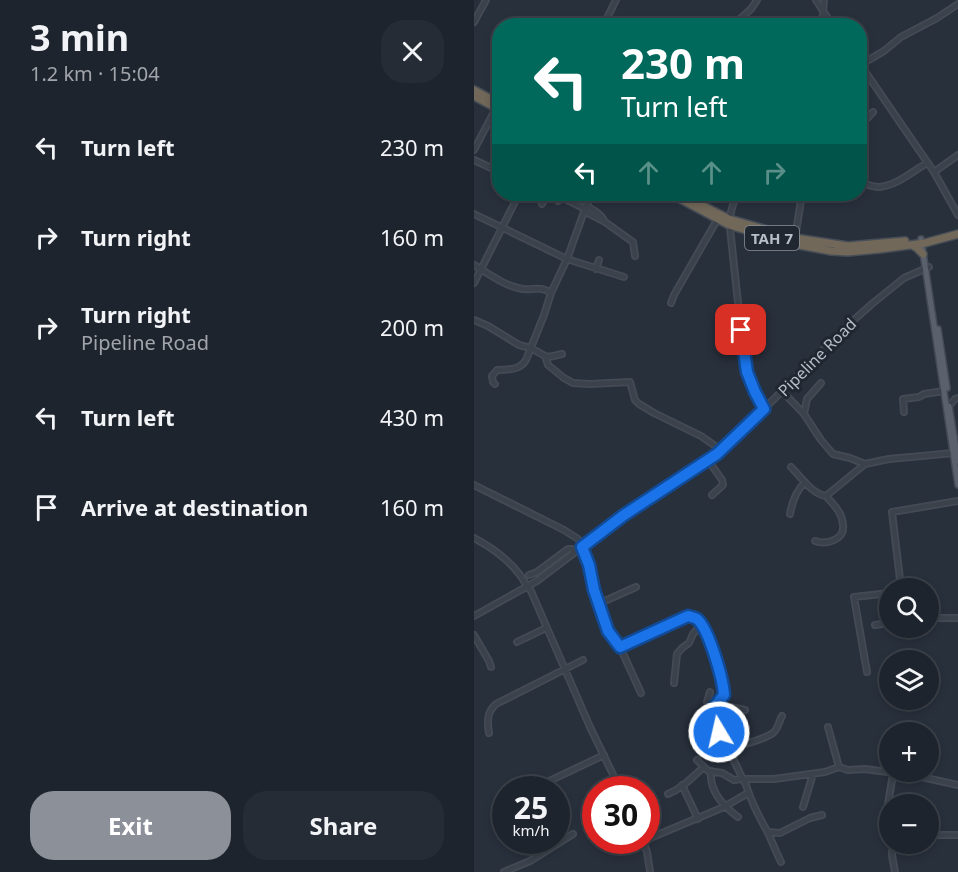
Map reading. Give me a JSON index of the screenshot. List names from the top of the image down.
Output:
{
  "streets": {
    "highway": ["TAH 7"],
    "street": ["Pipeline Road"]
  },
  "page": {
    "heading": ["3 min", "1.2 km · 15:04"],
    "turn": ["230 m", "Turn left"],
    "list": [
      {
        "name": "Turn left",
        "value": "230 m"
      },
      {
        "name": "Turn right",
        "value": "160 m"
      },
      {
        "name": "Turn right",
        "note": "Pipeline Road",
        "value": "200 m"
      },
      {
        "name": "Turn left",
        "value": "430 m"
      },
      {
        "name": "Arrive at destination",
        "value": "160 m"
      }
    ],
    "map_buttons": ["+", "−"],
    "speed": "25 km/h",
    "limit": "30",
    "buttons": ["Exit", "Share"]
  }
}
